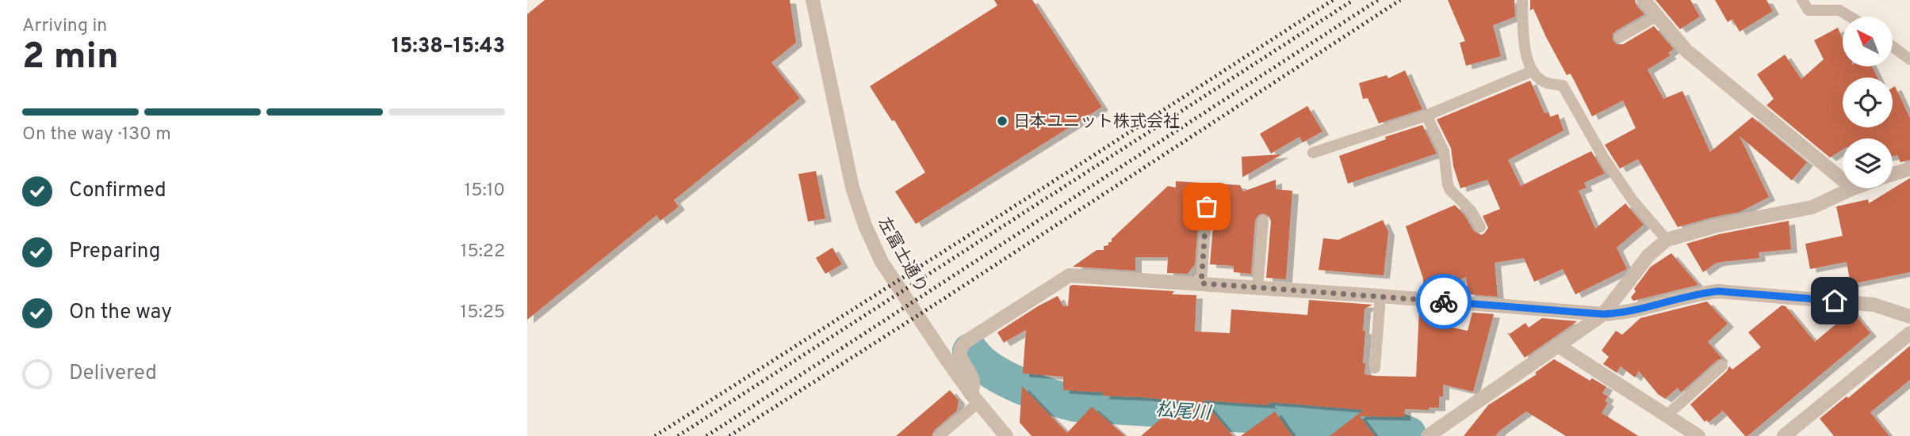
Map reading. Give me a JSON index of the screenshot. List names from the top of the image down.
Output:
{
  "streets": {
    "street": ["左富士通り"]
  },
  "water": ["松尾川"],
  "places": ["日本ユニット株式会社"],
  "north": "top left",
  "page": {
    "heading": ["2 min", "Arriving in", "15:38–15:43"],
    "bar": "On the way · 130 m",
    "list": [
      ["Confirmed", "15:10"],
      ["Preparing", "15:22"],
      ["On the way", "15:25"],
      "Delivered"
    ]
  }
}
